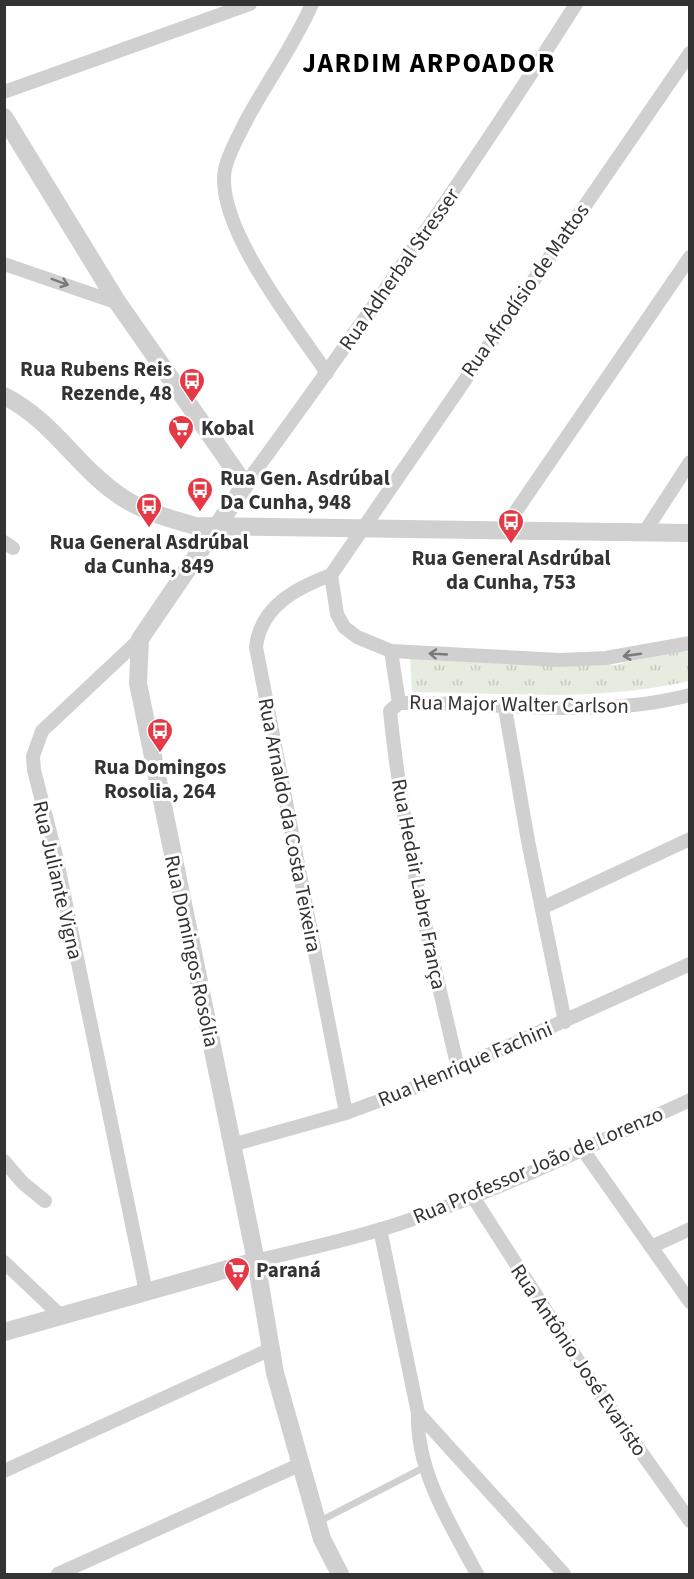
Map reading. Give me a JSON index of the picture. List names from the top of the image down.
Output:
{
  "streets": {
    "street": [
      "Rua Adherbal Stresser",
      "Rua Afrodísio de Mattos",
      "Rua Major Walter Carlson",
      "Rua Arnaldo da Costa Teixeira",
      "Rua Juliante Vigna",
      "Rua Hedair Labre França",
      "Rua Domingos Rosólia",
      "Rua Henrique Fachini",
      "Rua Professor João de Lorenzo",
      "Rua Antônio José Evaristo"
    ]
  },
  "crossings": [
    ["Rua Adherbal Stresser", "Rua Juliante Vigna"],
    ["Rua Major Walter Carlson", "Rua Hedair Labre França"],
    ["Rua Arnaldo da Costa Teixeira", "Rua Henrique Fachini"],
    ["Rua Juliante Vigna", "Rua Domingos Rosólia"],
    ["Rua Juliante Vigna", "Rua Professor João de Lorenzo"],
    ["Rua Hedair Labre França", "Rua Henrique Fachini"],
    ["Rua Domingos Rosólia", "Rua Henrique Fachini"],
    ["Rua Domingos Rosólia", "Rua Professor João de Lorenzo"],
    ["Rua Professor João de Lorenzo", "Rua Antônio José Evaristo"]
  ],
  "districts": ["JARDIM ARPOADOR"],
  "places": {
    "bus stop": [
      "Rua Rubens Reis Rezende, 48",
      "Rua Gen. Asdrúbal Da Cunha, 948",
      "Rua General Asdrúbal da Cunha, 849",
      "Rua General Asdrúbal da Cunha, 753",
      "Rua Domingos Rosolia, 264"
    ],
    "supermarket": ["Kobal", "Paraná"]
  }
}
